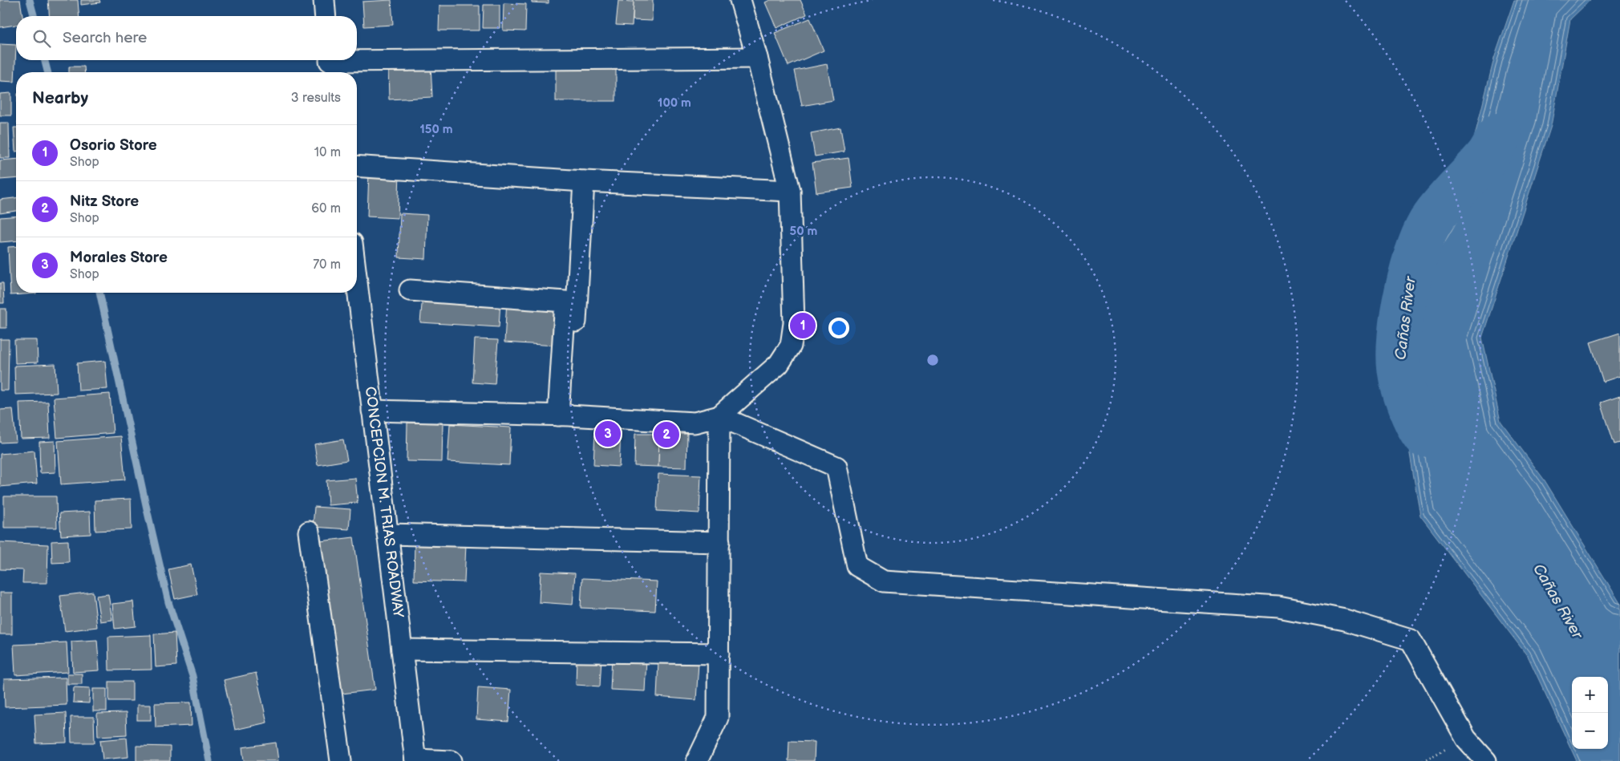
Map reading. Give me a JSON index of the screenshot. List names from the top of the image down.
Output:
{
  "streets": {
    "street": ["CONCEPCION M. TRIAS ROADWAY"]
  },
  "water": ["Cañas River"],
  "page": {
    "search": "Search here",
    "heading": ["Nearby", "3 results"],
    "list": [
      {
        "mark": "1",
        "name": "Osorio Store",
        "note": "Shop",
        "value": "10 m"
      },
      {
        "mark": "2",
        "name": "Nitz Store",
        "note": "Shop",
        "value": "60 m"
      },
      {
        "mark": "3",
        "name": "Morales Store",
        "note": "Shop",
        "value": "70 m"
      }
    ],
    "pins": ["1", "3", "2"],
    "map_buttons": ["+", "−"]
  },
  "rings": ["100 m", "150 m", "50 m"]
}
